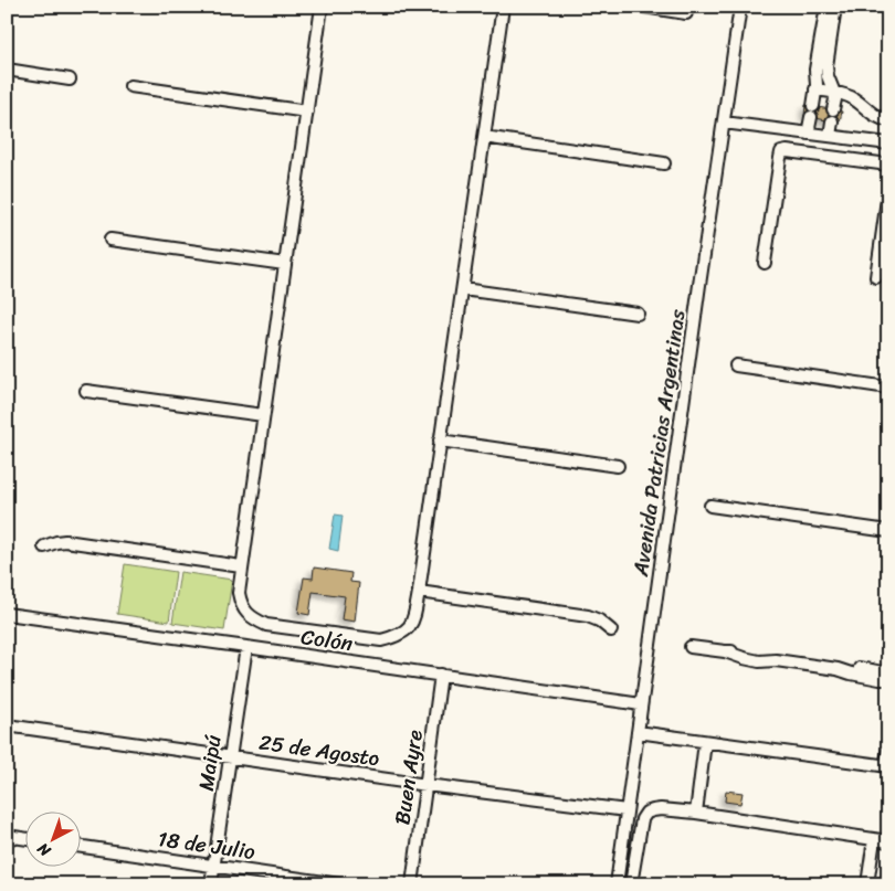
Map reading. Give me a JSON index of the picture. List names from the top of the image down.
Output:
{
  "streets": {
    "street": [
      "Avenida Patricias Argentinas",
      "Colón",
      "25 de Agosto",
      "Maipú",
      "Buen Ayre",
      "18 de Julio"
    ]
  },
  "crossings": [
    ["Avenida Patricias Argentinas", "Colón"],
    ["Avenida Patricias Argentinas", "25 de Agosto"],
    ["Colón", "Maipú"],
    ["Colón", "Buen Ayre"],
    ["25 de Agosto", "Maipú"],
    ["25 de Agosto", "Buen Ayre"],
    ["Maipú", "18 de Julio"]
  ],
  "north": "bottom left"
}
